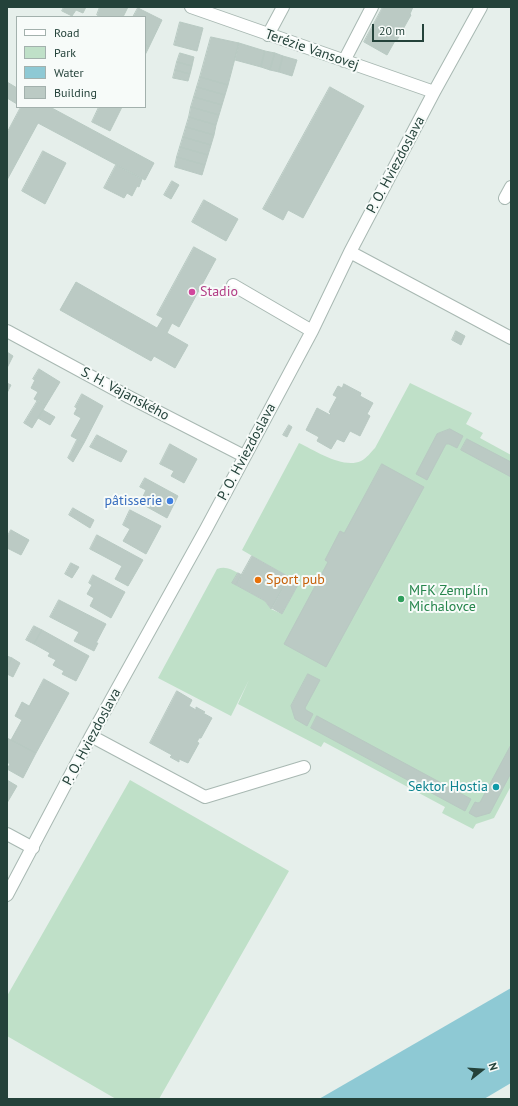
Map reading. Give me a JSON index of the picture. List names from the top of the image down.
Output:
{
  "streets": {
    "street": ["Terézie Vansovej", "P. O. Hviezdoslava", "S. H. Vajanského"]
  },
  "crossings": [
    ["Terézie Vansovej", "P. O. Hviezdoslava"],
    ["P. O. Hviezdoslava", "S. H. Vajanského"]
  ],
  "places": [
    "Stadio",
    "pâtisserie",
    "Sport pub",
    "MFK Zemplín Michalovce",
    "Sektor Hostia"
  ],
  "legend": [
    "Road",
    "Park",
    "Water",
    "Building"
  ],
  "scale_bar": "20 m",
  "north": "right"
}
